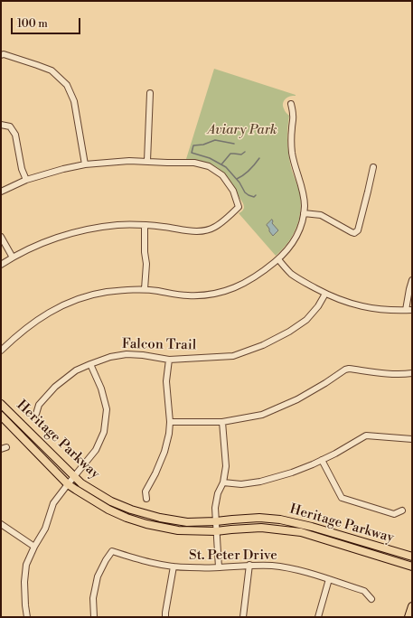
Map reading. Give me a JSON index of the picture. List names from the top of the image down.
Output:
{
  "streets": {
    "main road": ["Heritage Parkway"],
    "street": ["Falcon Trail", "St. Peter Drive"]
  },
  "parks": ["Aviary Park"],
  "scale_bar": "100 m"
}
